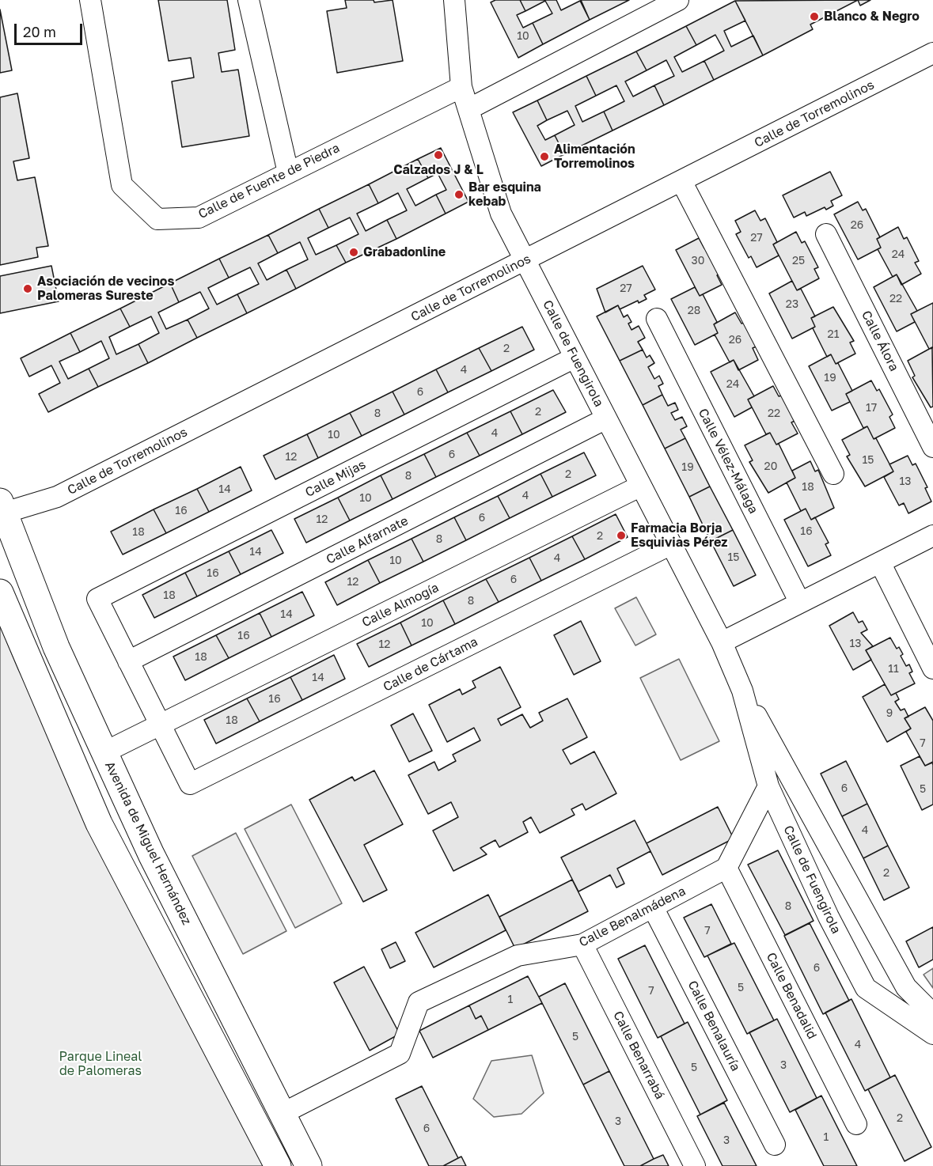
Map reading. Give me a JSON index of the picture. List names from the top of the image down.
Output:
{
  "streets": {
    "street": [
      "Calle de Torremolinos",
      "Calle de Fuente de Piedra",
      "Calle Álora",
      "Calle de Fuengirola",
      "Calle Vélez-Málaga",
      "Calle Mijas",
      "Calle Alfarnate",
      "Calle Almogía",
      "Calle de Cártama",
      "Avenida de Miguel Hernández",
      "Calle Benalmádena",
      "Calle Benadalid",
      "Calle Benalauría",
      "Calle Benarrabá"
    ]
  },
  "crossings": [
    ["Calle de Torremolinos", "Calle de Fuengirola"],
    ["Calle de Torremolinos", "Avenida de Miguel Hernández"],
    ["Calle de Fuente de Piedra", "Calle de Fuengirola"],
    ["Calle de Fuengirola", "Calle Mijas"],
    ["Calle de Fuengirola", "Calle Alfarnate"],
    ["Calle de Fuengirola", "Calle Almogía"],
    ["Calle de Fuengirola", "Calle de Cártama"],
    ["Calle Mijas", "Calle Alfarnate"],
    ["Calle Almogía", "Calle de Cártama"],
    ["Calle Almogía", "Avenida de Miguel Hernández"],
    ["Avenida de Miguel Hernández", "Calle Benalmádena"],
    ["Calle Benalmádena", "Calle Benadalid"],
    ["Calle Benalmádena", "Calle Benalauría"],
    ["Calle Benalmádena", "Calle Benarrabá"]
  ],
  "parks": ["Parque Lineal de Palomeras"],
  "places": [
    "Blanco & Negro",
    "Calzados J & L",
    "Alimentación Torremolinos",
    "Bar esquina kebab",
    "Grabadonline",
    "Asociación de vecinos Palomeras Sureste",
    "Farmacia Borja Esquivias Pérez"
  ],
  "house_numbers": [
    "10",
    "26",
    "27",
    "24",
    "30",
    "25",
    "27",
    "22",
    "23",
    "28",
    "21",
    "26",
    "2",
    "4",
    "19",
    "24",
    "6",
    "17",
    "2",
    "8",
    "22",
    "4",
    "10",
    "6",
    "12",
    "15",
    "20",
    "19",
    "2",
    "8",
    "13",
    "18",
    "14",
    "4",
    "10",
    "16",
    "6",
    "12",
    "16",
    "18",
    "2",
    "8",
    "14",
    "15",
    "4",
    "10",
    "16",
    "6",
    "12",
    "18",
    "8",
    "14",
    "10",
    "16",
    "13",
    "12",
    "18",
    "11",
    "14",
    "16",
    "9",
    "18",
    "7",
    "6",
    "5",
    "4",
    "2",
    "8",
    "7",
    "6",
    "5",
    "7",
    "1",
    "5",
    "4",
    "3",
    "5",
    "2",
    "3",
    "6",
    "1",
    "3"
  ],
  "scale_bar": "20 m"
}
